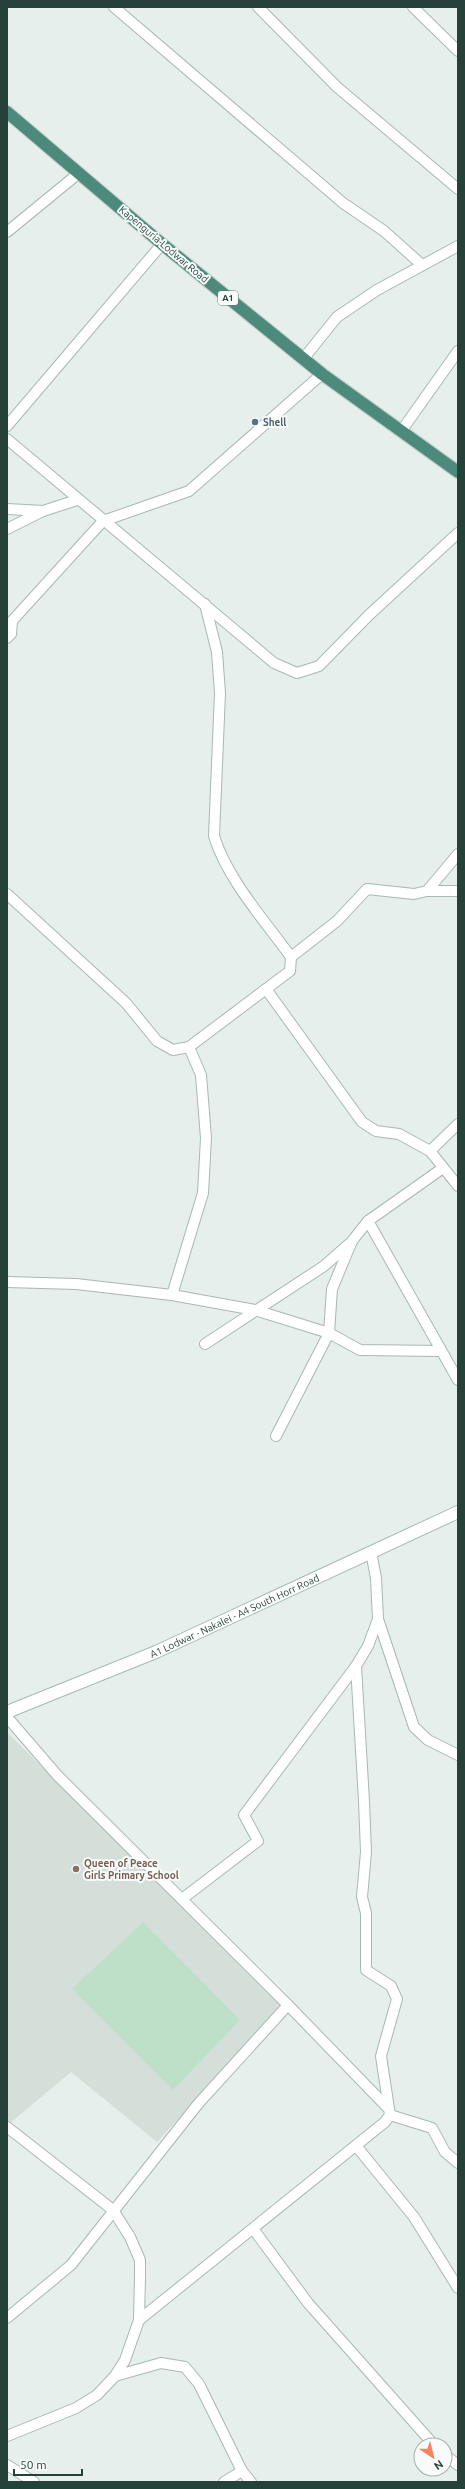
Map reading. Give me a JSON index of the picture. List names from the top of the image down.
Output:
{
  "streets": {
    "highway": ["Kapenguria-Lodwar Road", "A1"],
    "main road": ["A1 Lodwar - Nakalei - A4 South Horr Road"]
  },
  "places": ["Shell", "Queen of Peace Girls Primary School"],
  "scale_bar": "50 m",
  "north": "bottom right"
}
